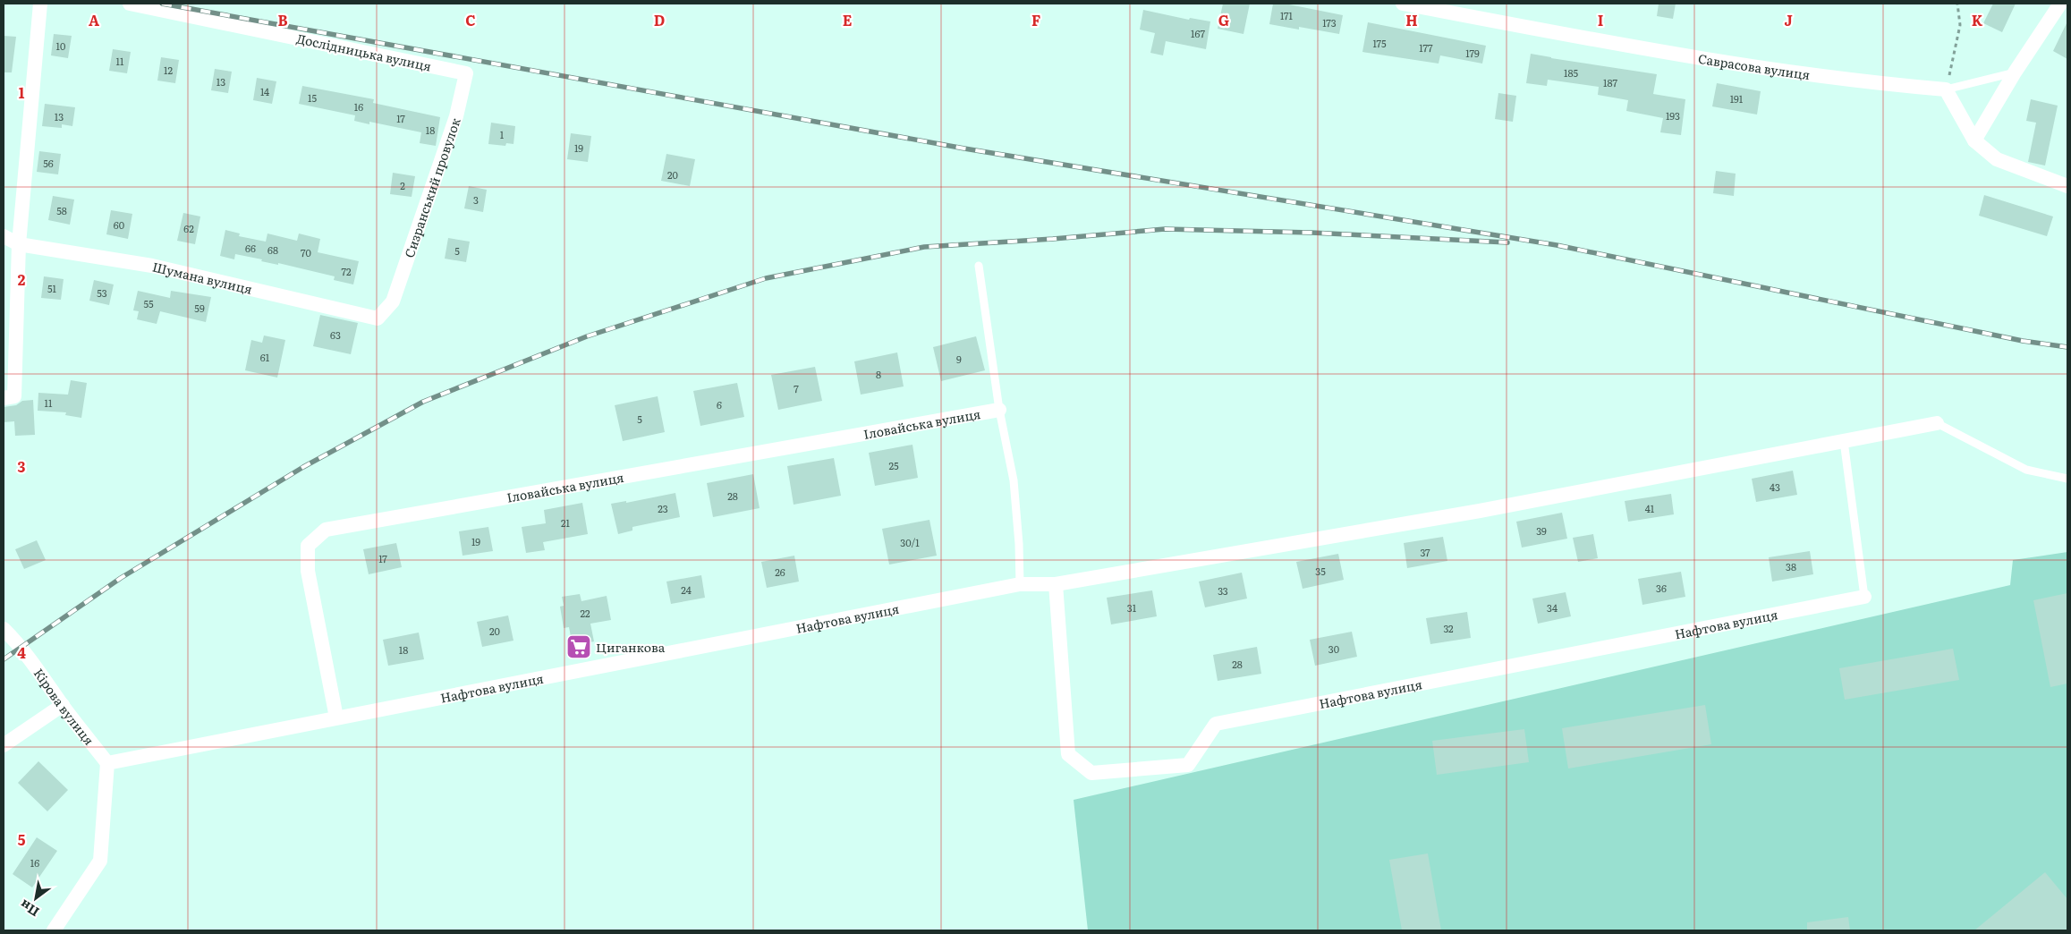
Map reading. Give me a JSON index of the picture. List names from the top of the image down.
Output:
{
  "streets": {
    "street": [
      "Дослідницька вулиця",
      "Саврасова вулиця",
      "Сизранський провулок",
      "Шумана вулиця",
      "Іловайська вулиця",
      "Нафтова вулиця",
      "Кірова вулиця"
    ]
  },
  "crossings": [
    ["Дослідницька вулиця", "Сизранський провулок"],
    ["Сизранський провулок", "Шумана вулиця"],
    ["Іловайська вулиця", "Нафтова вулиця"],
    ["Нафтова вулиця", "Кірова вулиця"]
  ],
  "places": {
    "supermarket": ["Циганкова"]
  },
  "house_numbers": [
    "171",
    "173",
    "167",
    "175",
    "10",
    "177",
    "179",
    "11",
    "12",
    "185",
    "13",
    "187",
    "14",
    "15",
    "191",
    "16",
    "193",
    "13",
    "17",
    "18",
    "1",
    "19",
    "56",
    "20",
    "2",
    "3",
    "58",
    "60",
    "62",
    "66",
    "68",
    "5",
    "70",
    "72",
    "51",
    "53",
    "55",
    "59",
    "63",
    "61",
    "9",
    "8",
    "7",
    "11",
    "6",
    "5",
    "25",
    "43",
    "28",
    "23",
    "41",
    "21",
    "39",
    "19",
    "30/1",
    "37",
    "17",
    "38",
    "35",
    "26",
    "36",
    "24",
    "33",
    "31",
    "34",
    "22",
    "32",
    "20",
    "30",
    "18",
    "28",
    "16"
  ],
  "north": "bottom left",
  "grid": {
    "columns": [
      "A",
      "B",
      "C",
      "D",
      "E",
      "F",
      "G",
      "H",
      "I",
      "J",
      "K"
    ],
    "rows": [
      "1",
      "2",
      "3",
      "4",
      "5"
    ]
  }
}
